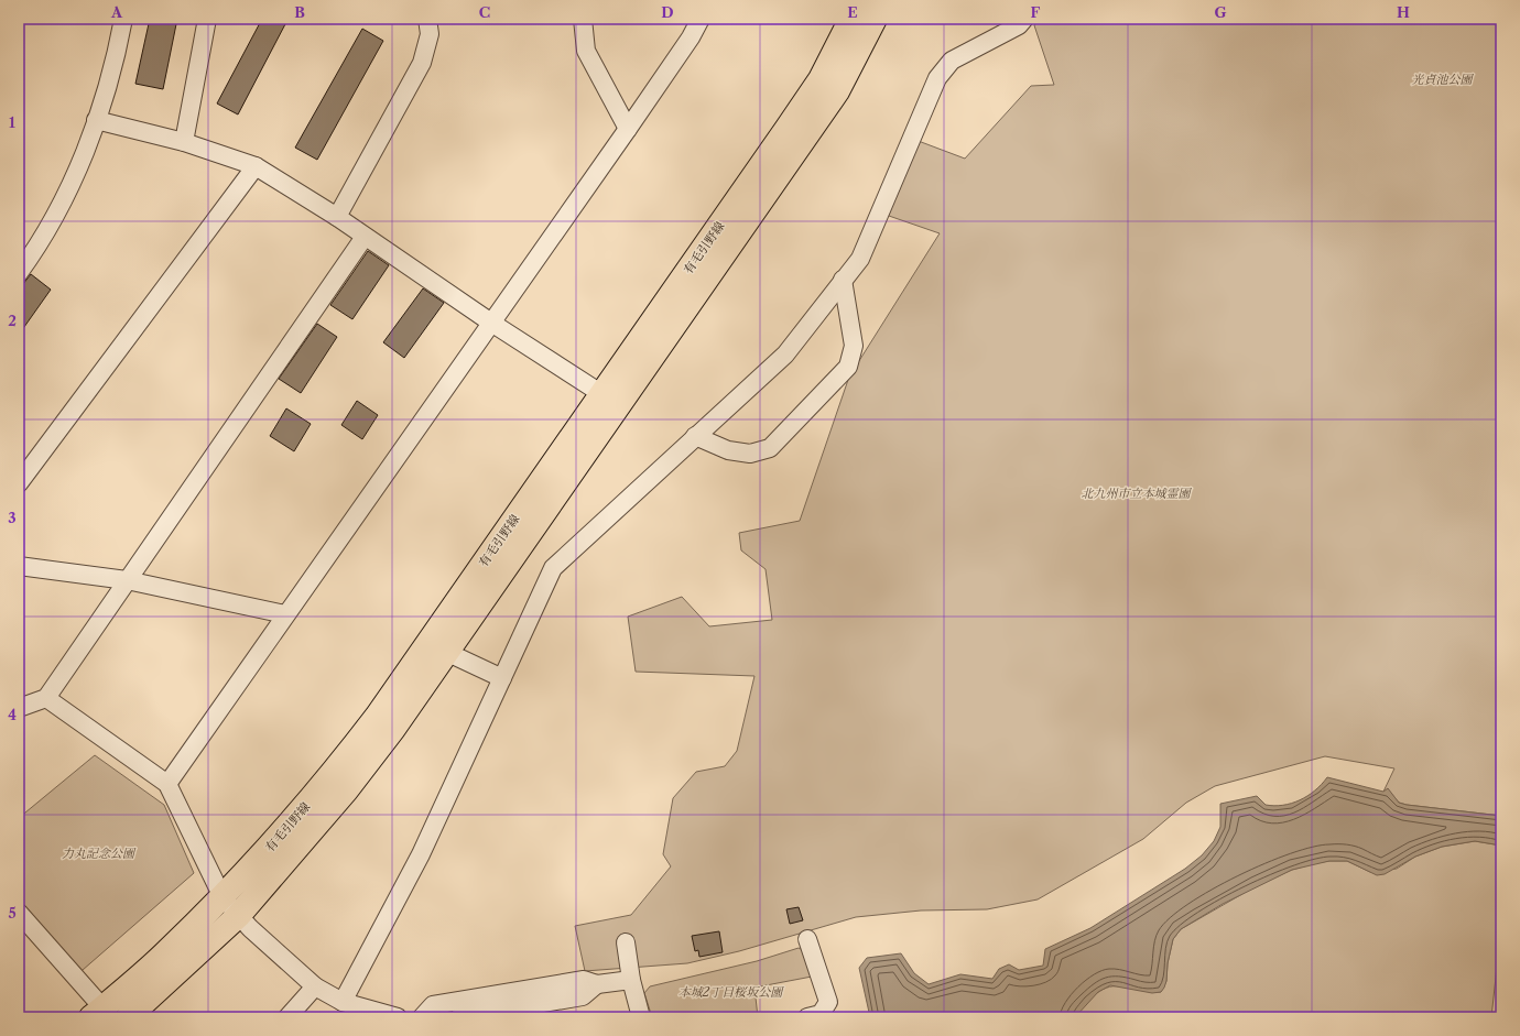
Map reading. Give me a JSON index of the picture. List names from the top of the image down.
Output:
{
  "streets": {
    "main road": ["有毛引野線"]
  },
  "parks": [
    "光貞池公園",
    "北九州市立本城霊園",
    "力丸記念公園",
    "本城2丁目桜坂公園"
  ],
  "grid": {
    "columns": [
      "A",
      "B",
      "C",
      "D",
      "E",
      "F",
      "G",
      "H"
    ],
    "rows": [
      "1",
      "2",
      "3",
      "4",
      "5"
    ]
  }
}
